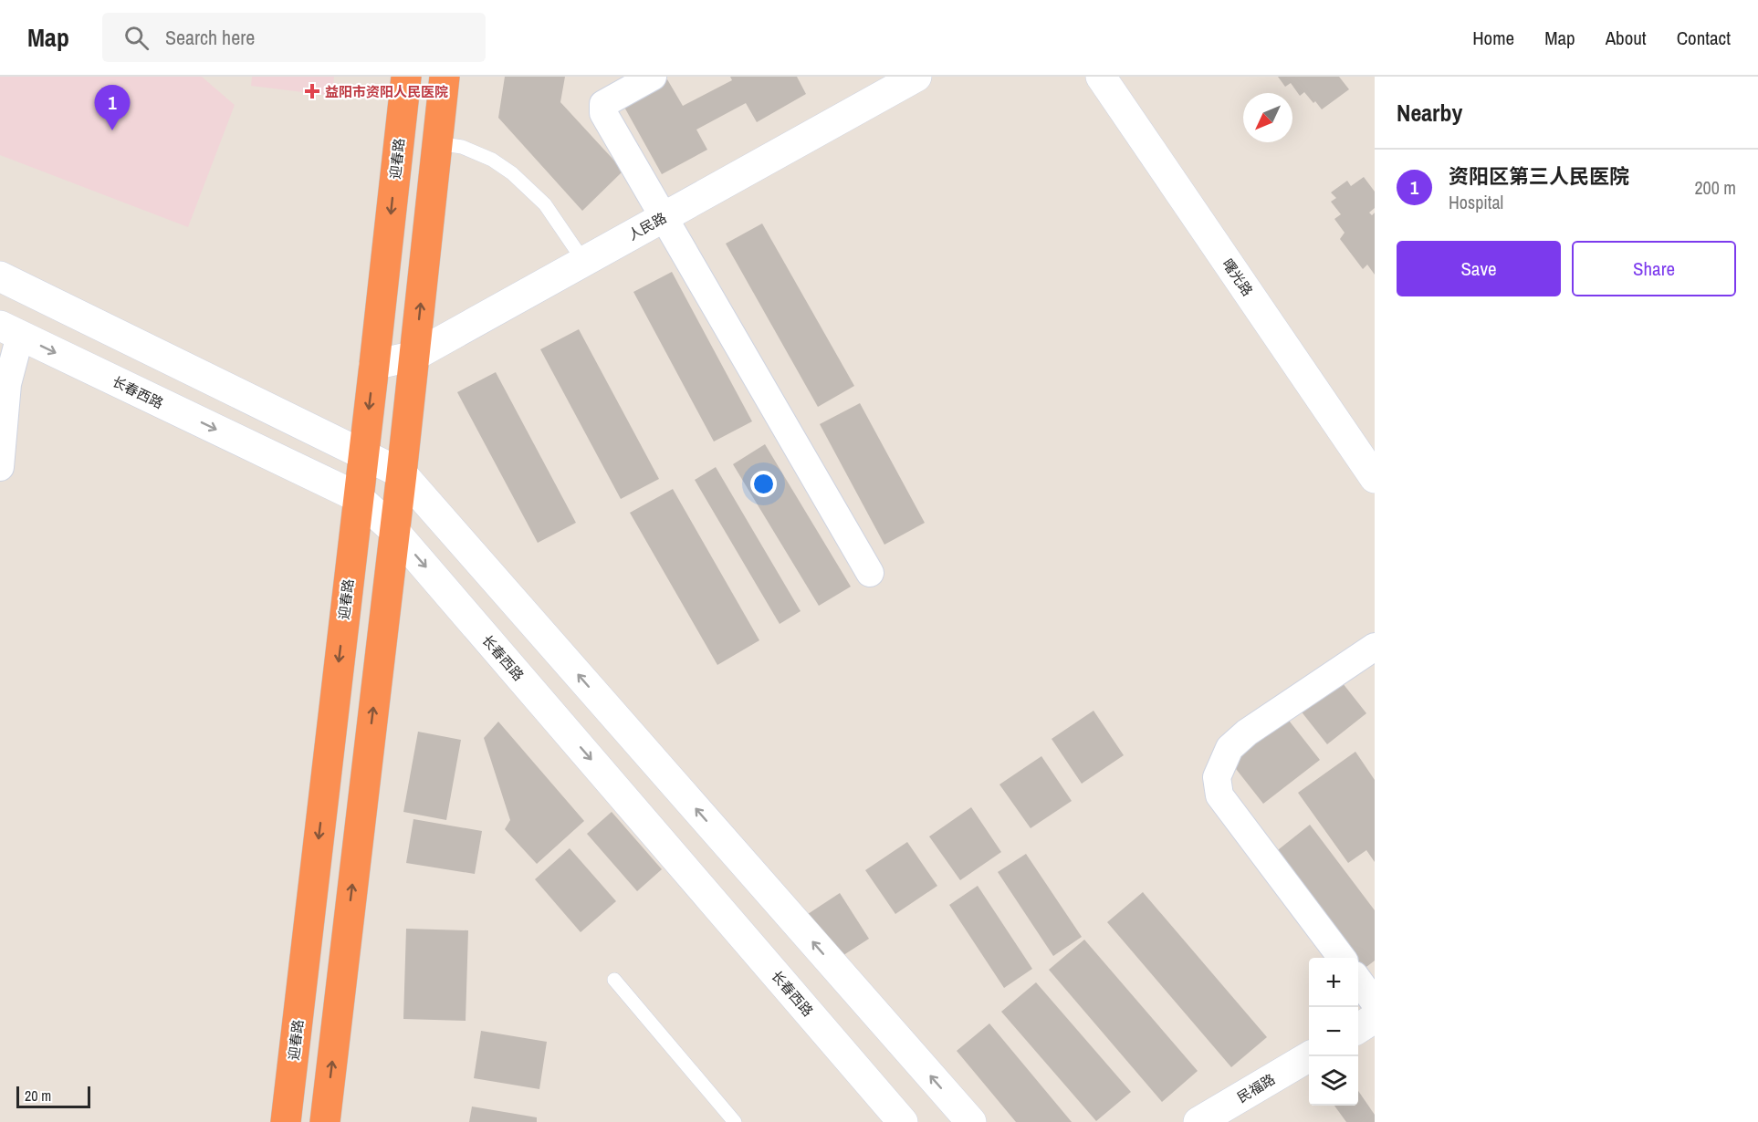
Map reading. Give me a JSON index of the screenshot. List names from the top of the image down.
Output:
{
  "streets": {
    "highway": ["迎春路"],
    "main road": [
      "人民路",
      "曙光路",
      "长春西路",
      "民福路"
    ]
  },
  "crossings": [
    ["迎春路", "人民路"],
    ["迎春路", "长春西路"]
  ],
  "places": {
    "health": ["益阳市资阳人民医院"]
  },
  "scale_bar": "20 m",
  "north": "bottom left",
  "page": {
    "header": "Map",
    "search": "Search here",
    "nav": [
      "Home",
      "Map",
      "About",
      "Contact"
    ],
    "heading": "Nearby",
    "pins": "1",
    "list": [
      {
        "mark": "1",
        "name": "资阳区第三人民医院",
        "note": "Hospital",
        "value": "200 m"
      }
    ],
    "buttons": ["Save", "Share"],
    "map_buttons": ["+", "−"],
    "scale": "20 m"
  }
}
